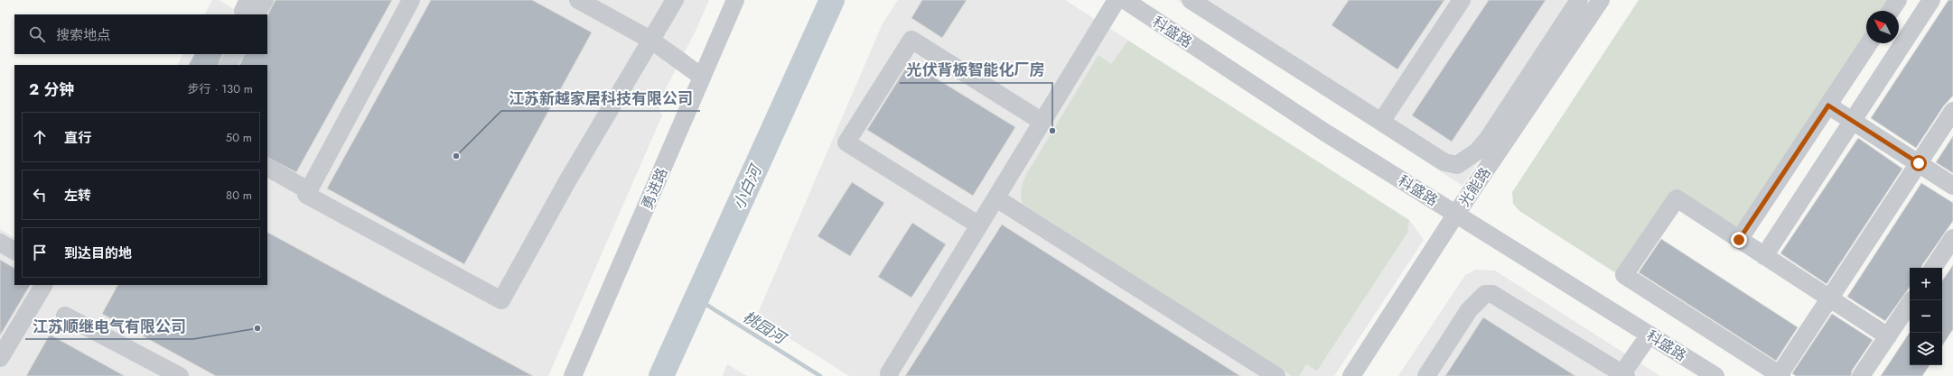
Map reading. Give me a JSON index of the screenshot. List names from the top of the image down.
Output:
{
  "streets": {
    "street": ["科盛路", "光能路", "勇进路"]
  },
  "crossings": [
    ["科盛路", "光能路"]
  ],
  "water": ["小白河", "桃园河"],
  "places": ["光伏背板智能化厂房", "江苏新越家居科技有限公司", "江苏顺继电气有限公司"],
  "north": "top left",
  "page": {
    "search": "搜索地点",
    "heading": ["2 分钟", "步行 · 130 m"],
    "list": [
      ["直行", "50 m"],
      ["左转", "80 m"],
      "到达目的地"
    ],
    "map_buttons": ["+", "−"]
  }
}
